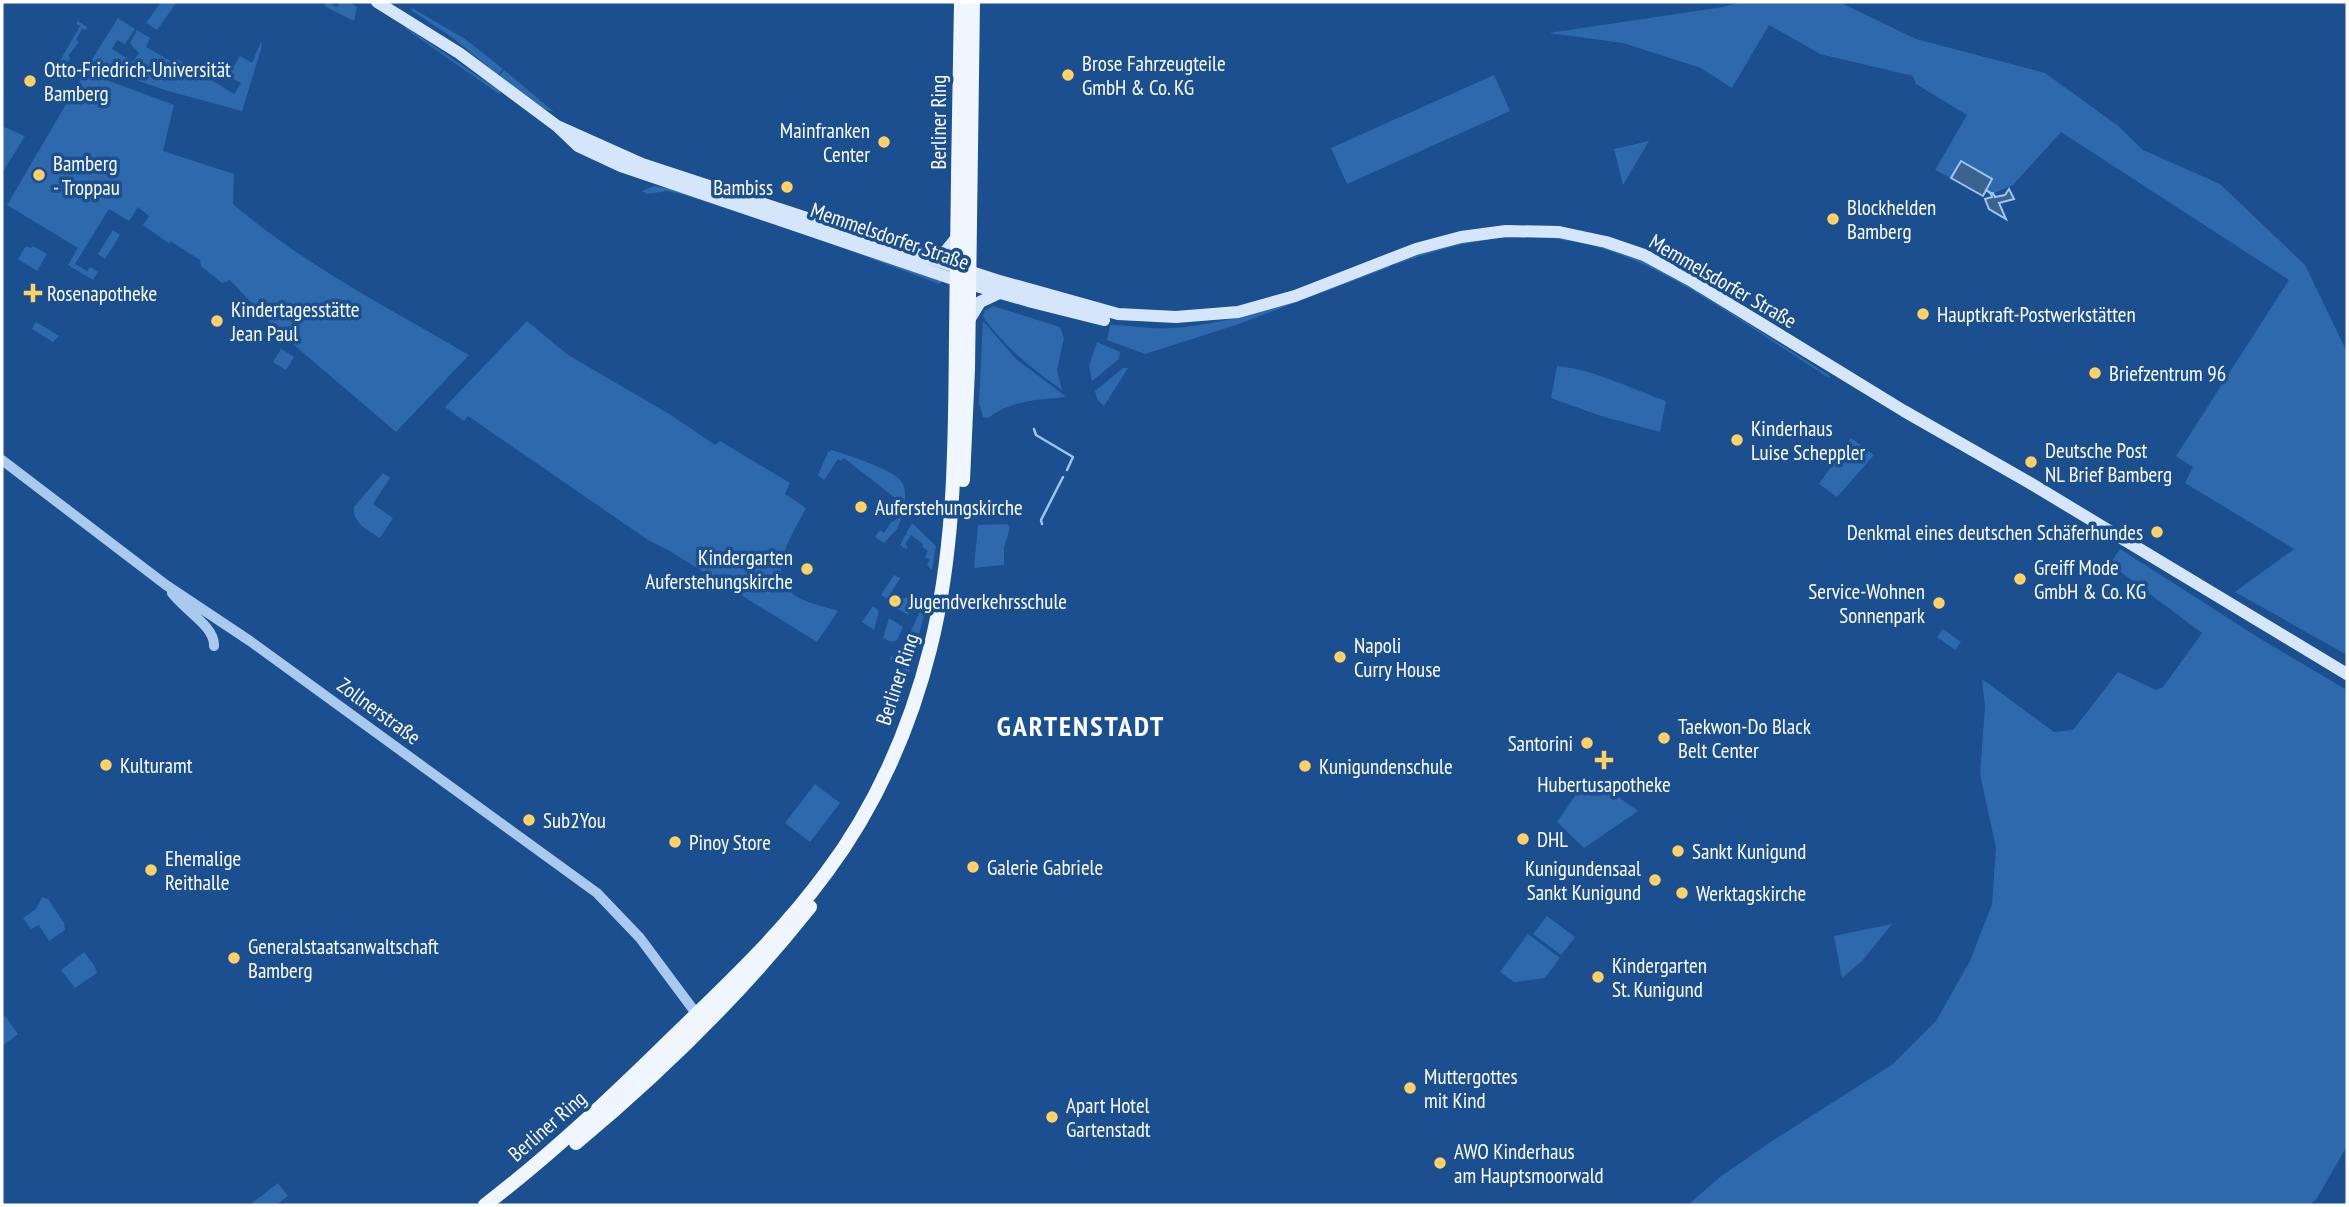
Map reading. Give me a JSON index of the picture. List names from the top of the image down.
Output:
{
  "streets": {
    "main road": ["Berliner Ring", "Memmelsdorfer Straße"],
    "street": ["Zollnerstraße"]
  },
  "crossings": [
    ["Berliner Ring", "Memmelsdorfer Straße"],
    ["Berliner Ring", "Zollnerstraße"]
  ],
  "districts": ["GARTENSTADT"],
  "places": {
    "other": [
      "Brose Fahrzeugteile GmbH & Co. KG",
      "Otto-Friedrich-Universität Bamberg",
      "Mainfranken Center",
      "Bamberg - Troppau",
      "Bambiss",
      "Blockhelden Bamberg",
      "Hauptkraft-Postwerkstätten",
      "Kindertagesstätte Jean Paul",
      "Briefzentrum 96",
      "Kinderhaus Luise Scheppler",
      "Deutsche Post NL Brief Bamberg",
      "Auferstehungskirche",
      "Denkmal eines deutschen Schäferhundes",
      "Kindergarten Auferstehungskirche",
      "Greiff Mode GmbH & Co. KG",
      "Jugendverkehrsschule",
      "Service-Wohnen Sonnenpark",
      "Napoli Curry House",
      "Taekwon-Do Black Belt Center",
      "Santorini",
      "Kulturamt",
      "Kunigundenschule",
      "Sub2You",
      "DHL",
      "Pinoy Store",
      "Sankt Kunigund",
      "Galerie Gabriele",
      "Ehemalige Reithalle",
      "Kunigundensaal Sankt Kunigund",
      "Werktagskirche",
      "Generalstaatsanwaltschaft Bamberg",
      "Kindergarten St. Kunigund",
      "Muttergottes mit Kind",
      "Apart Hotel Gartenstadt",
      "AWO Kinderhaus am Hauptsmoorwald"
    ],
    "health": ["Rosenapotheke", "Hubertusapotheke"]
  }
}
